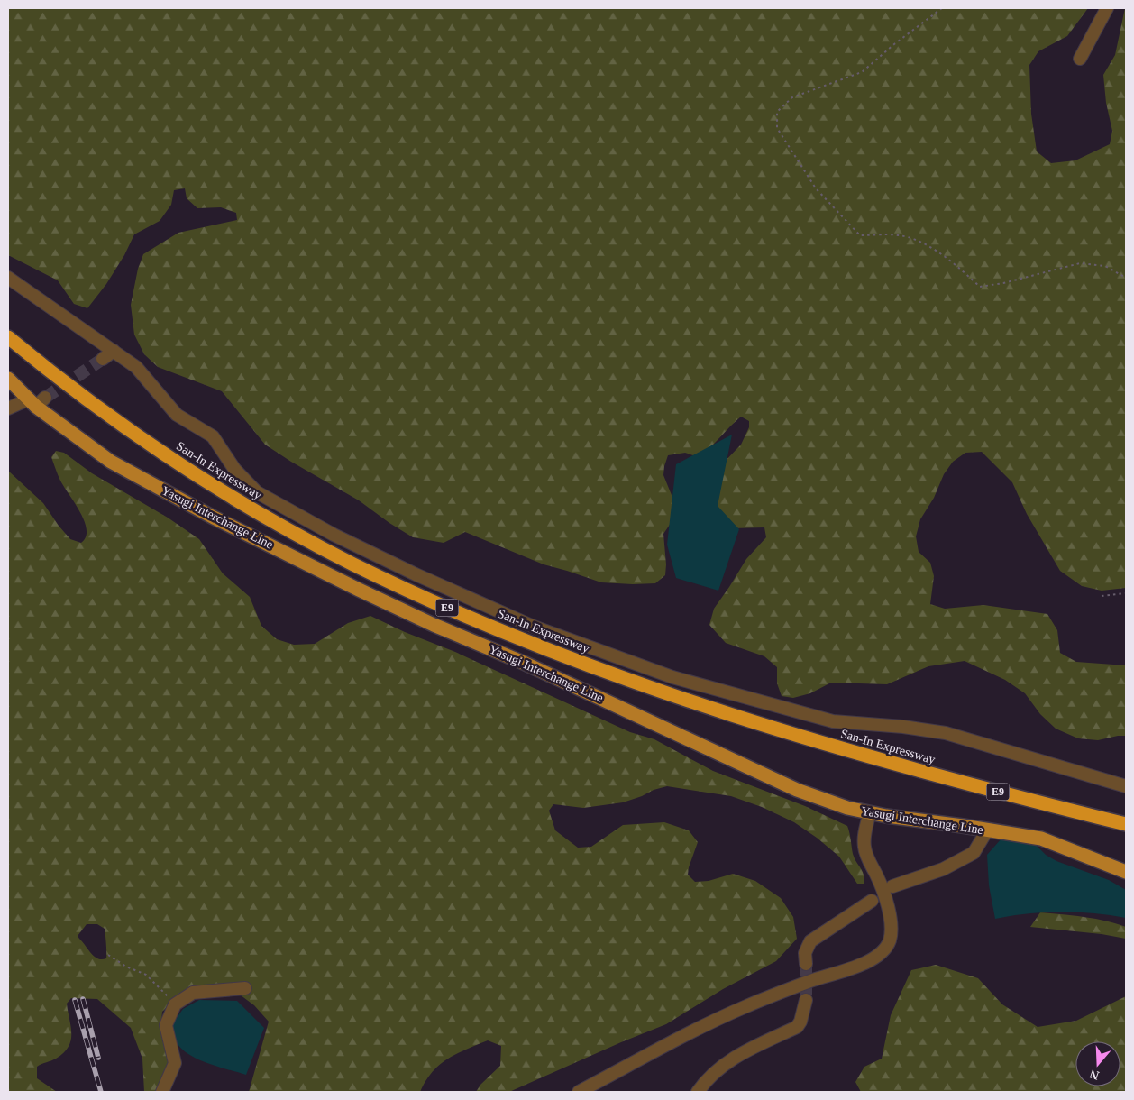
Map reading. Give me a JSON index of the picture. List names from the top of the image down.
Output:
{
  "streets": {
    "highway": ["San-In Expressway", "E9"],
    "main road": ["Yasugi Interchange Line"]
  },
  "north": "bottom"
}
